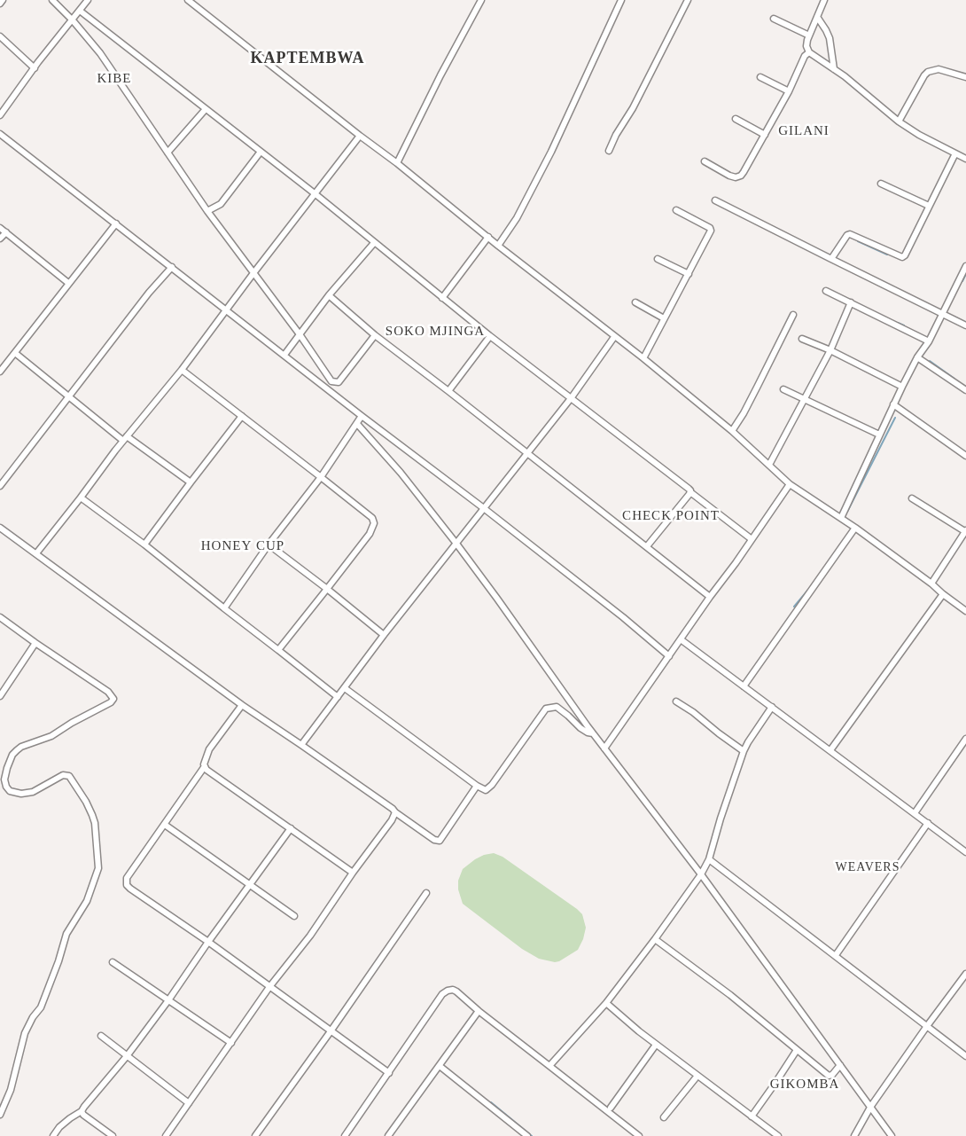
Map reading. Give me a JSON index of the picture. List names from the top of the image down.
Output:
{
  "districts": [
    "KAPTEMBWA",
    "KIBE",
    "GILANI",
    "SOKO MJINGA",
    "CHECK POINT",
    "HONEY CUP",
    "WEAVERS",
    "GIKOMBA"
  ]
}
